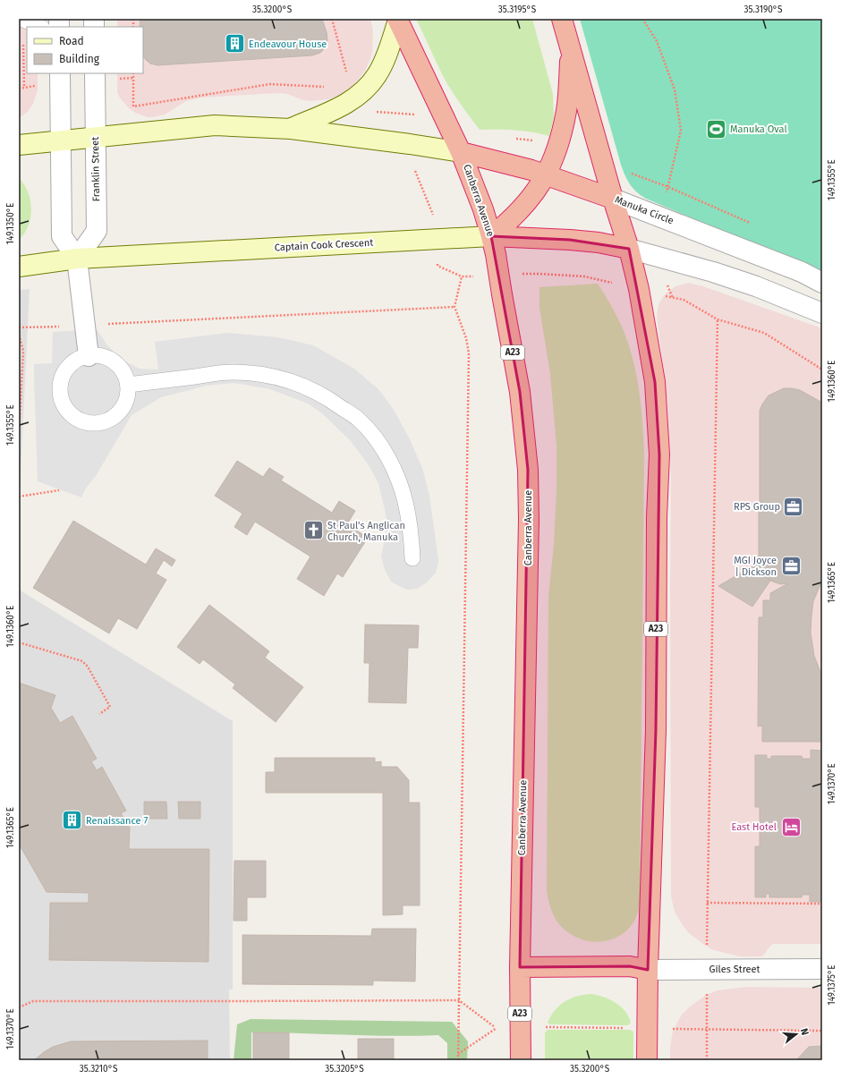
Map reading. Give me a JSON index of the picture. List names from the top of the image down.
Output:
{
  "streets": {
    "highway": [
      "Canberra Avenue",
      "Manuka Circle",
      "Captain Cook Crescent",
      "A23"
    ],
    "street": ["Franklin Street", "Giles Street"]
  },
  "crossings": [
    ["Franklin Street", "Captain Cook Crescent"],
    ["Canberra Avenue", "Manuka Circle"],
    ["Canberra Avenue", "Captain Cook Crescent"],
    ["Manuka Circle", "A23"],
    ["Captain Cook Crescent", "A23"],
    ["A23", "Giles Street"]
  ],
  "places": {
    "building": ["Endeavour House", "Renaissance 7"],
    "sports": ["Manuka Oval"],
    "office": ["RPS Group", "MGI Joyce | Dickson"],
    "church": ["St Paul's Anglican Church, Manuka"],
    "hotel": ["East Hotel"]
  },
  "legend": ["Road", "Building"],
  "north": "right",
  "coordinates": [
    "35.3200°S",
    "35.3195°S",
    "35.3190°S",
    "149.1355°E",
    "149.1350°E",
    "149.1360°E",
    "149.1365°E",
    "149.1370°E",
    "149.1375°E",
    "35.3210°S",
    "35.3205°S"
  ]
}
